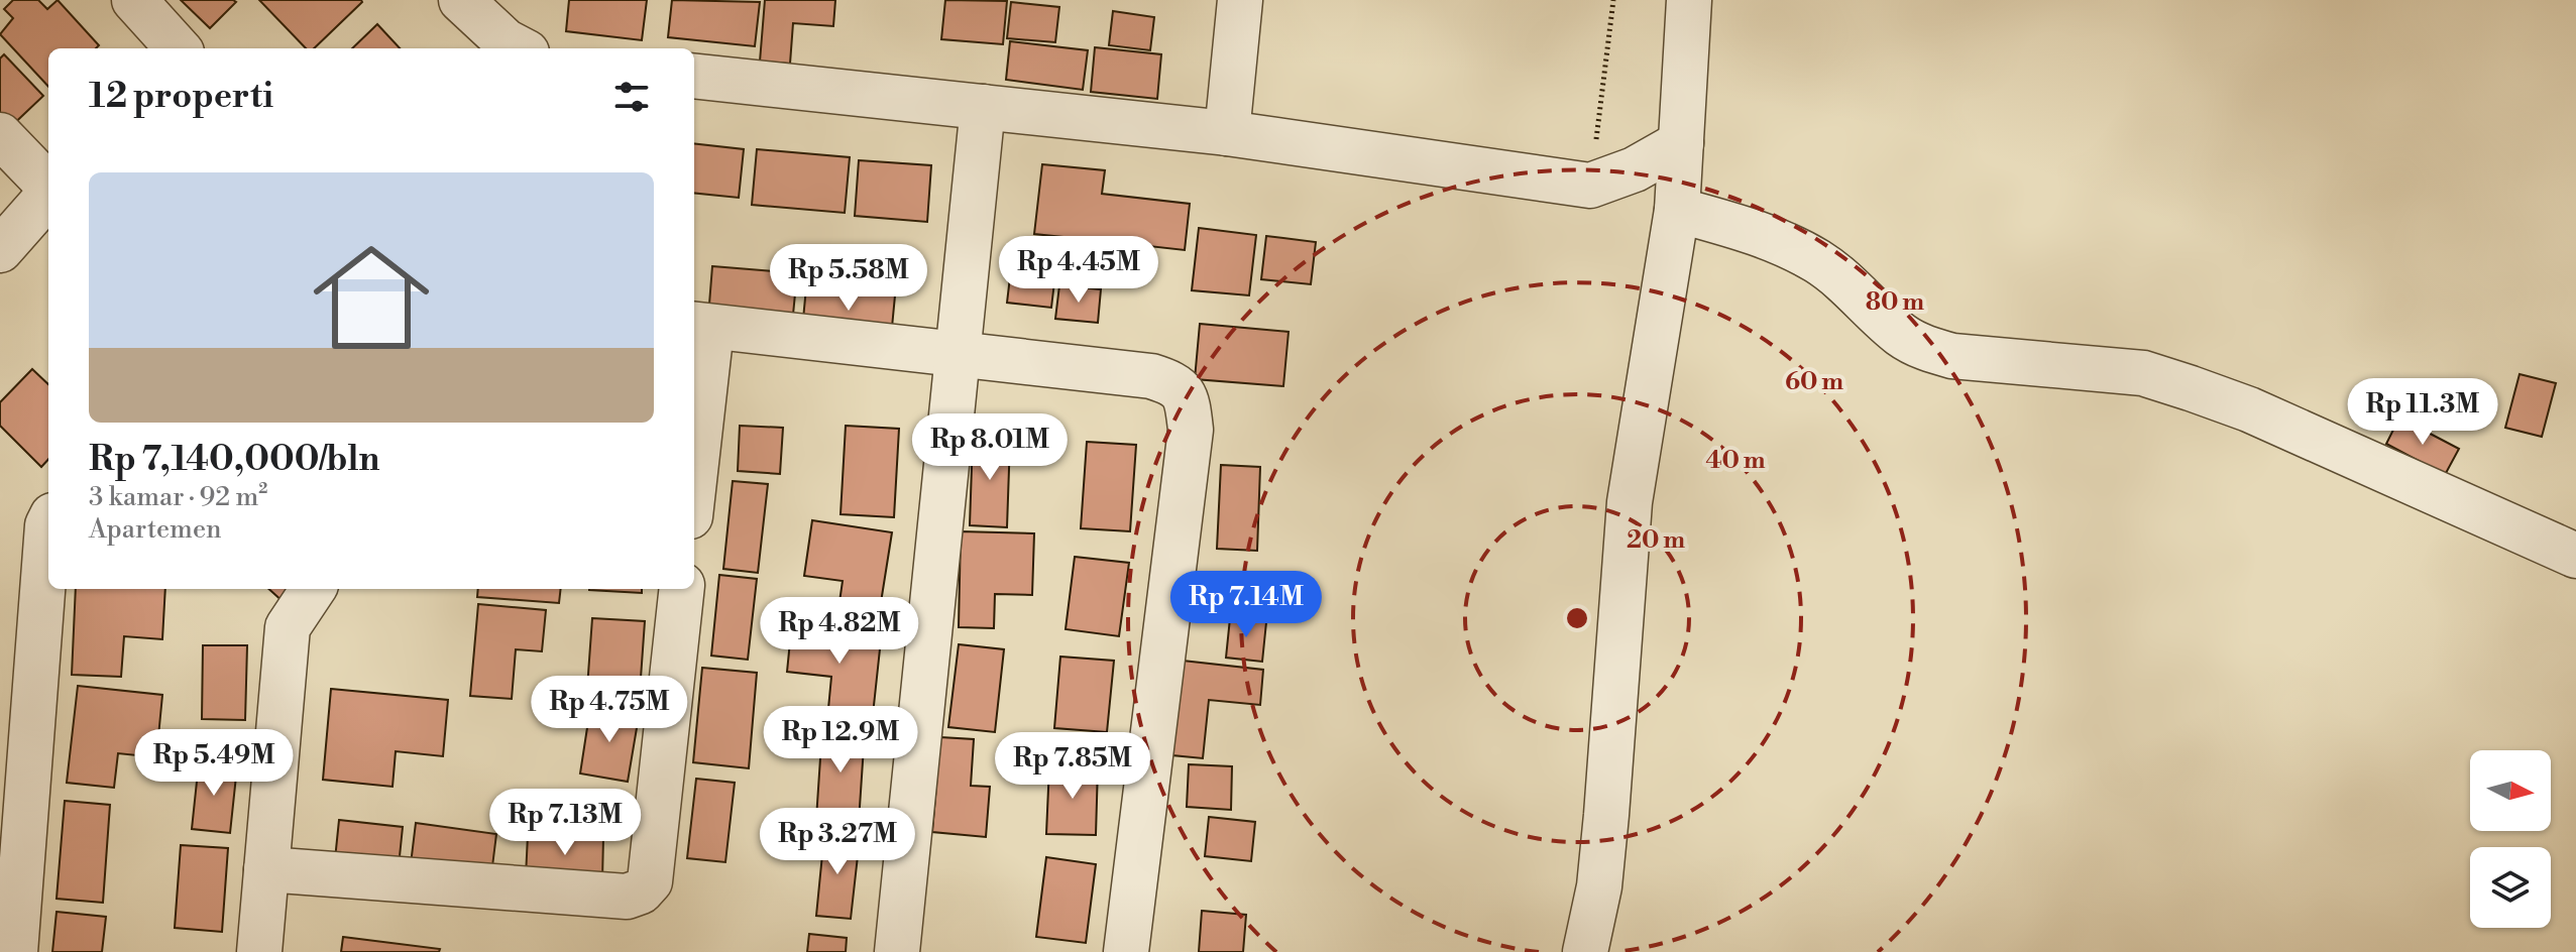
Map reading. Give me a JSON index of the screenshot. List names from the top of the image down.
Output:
{
  "north": "right",
  "page": {
    "heading": "12 properti",
    "list": [
      {
        "name": "Rp 7,140,000/bln",
        "note": "3 kamar · 92 m² · Apartemen"
      }
    ],
    "price": [
      "Rp 4.45M",
      "Rp 5.58M",
      "Rp 11.3M",
      "Rp 8.01M",
      "Rp 7.14M",
      "Rp 4.82M",
      "Rp 4.75M",
      "Rp 12.9M",
      "Rp 5.49M",
      "Rp 7.85M",
      "Rp 7.13M",
      "Rp 3.27M"
    ]
  },
  "rings": [
    "80 m",
    "60 m",
    "40 m",
    "20 m"
  ]
}
